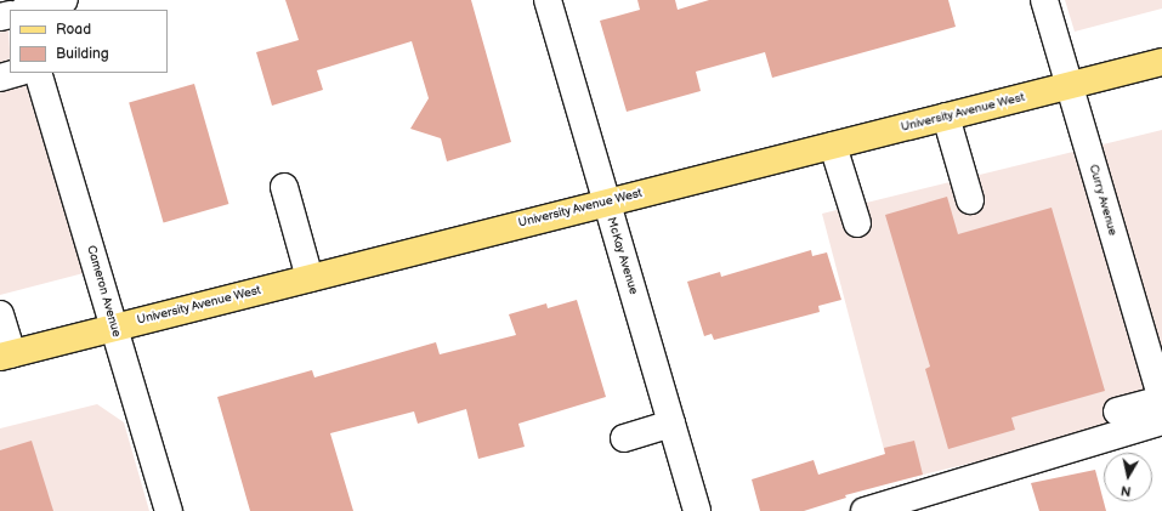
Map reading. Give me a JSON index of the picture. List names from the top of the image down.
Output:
{
  "streets": {
    "main road": ["University Avenue West"],
    "street": ["Curry Avenue", "McKay Avenue", "Cameron Avenue"]
  },
  "crossings": [
    ["University Avenue West", "Curry Avenue"],
    ["University Avenue West", "McKay Avenue"],
    ["University Avenue West", "Cameron Avenue"]
  ],
  "legend": ["Road", "Building"],
  "north": "bottom"
}
